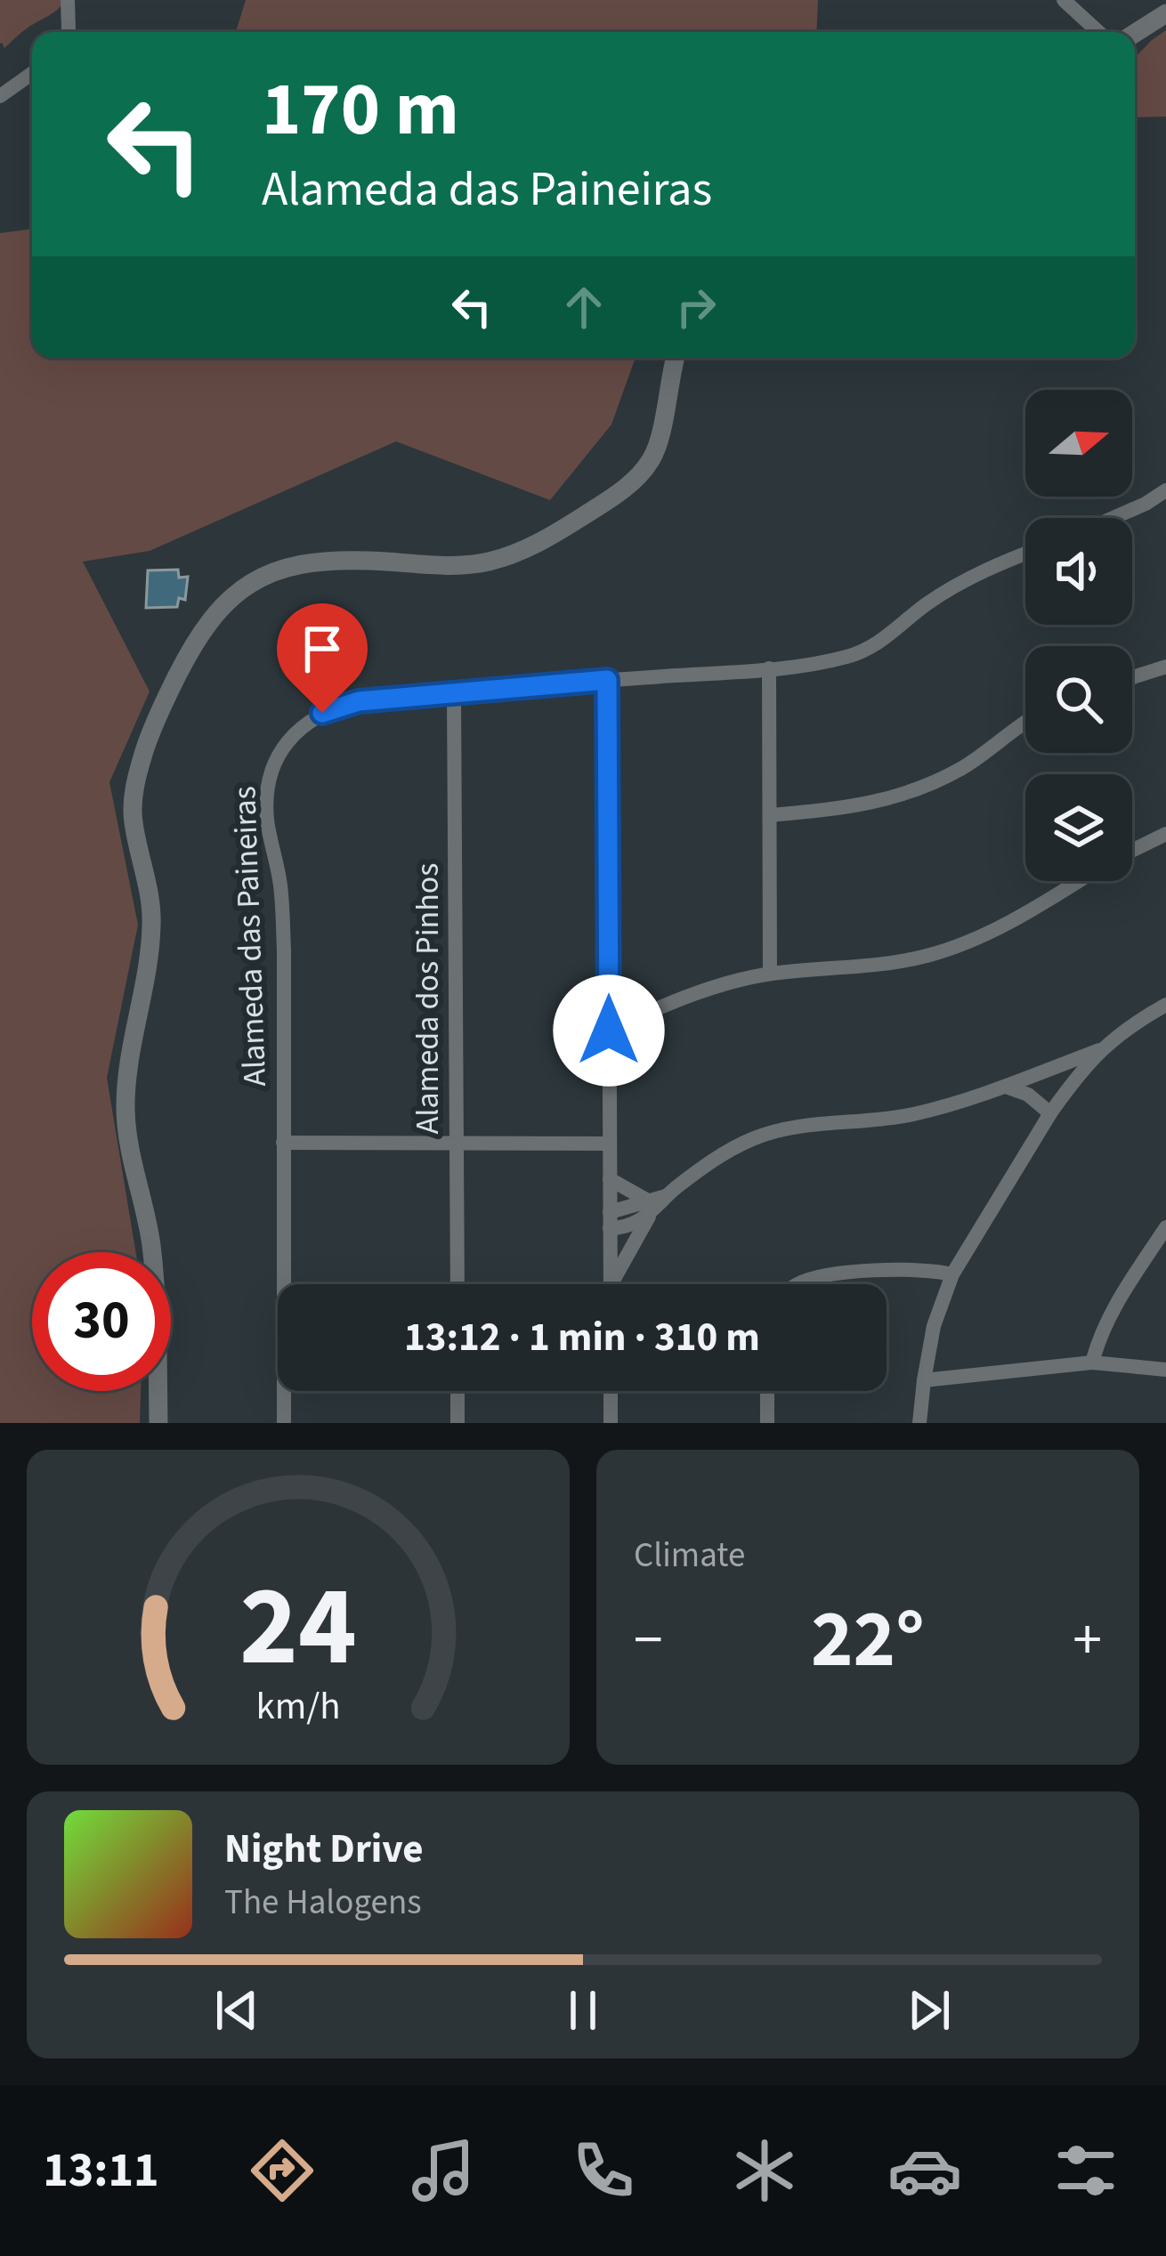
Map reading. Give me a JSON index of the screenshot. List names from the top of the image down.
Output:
{
  "streets": {
    "street": ["Alameda das Paineiras", "Alameda dos Pinhos"]
  },
  "crossings": [
    ["Alameda das Paineiras", "Alameda dos Pinhos"]
  ],
  "north": "right",
  "page": {
    "turn": ["170 m", "Alameda das Paineiras"],
    "limit": "30",
    "trip": "13:12 · 1 min · 310 m",
    "tile": "Climate",
    "heat": ["−", "22°", "+"],
    "song": ["Night Drive", "The Halogens"],
    "tabs": "13:11",
    "gauge": ["24", "km/h"]
  }
}
